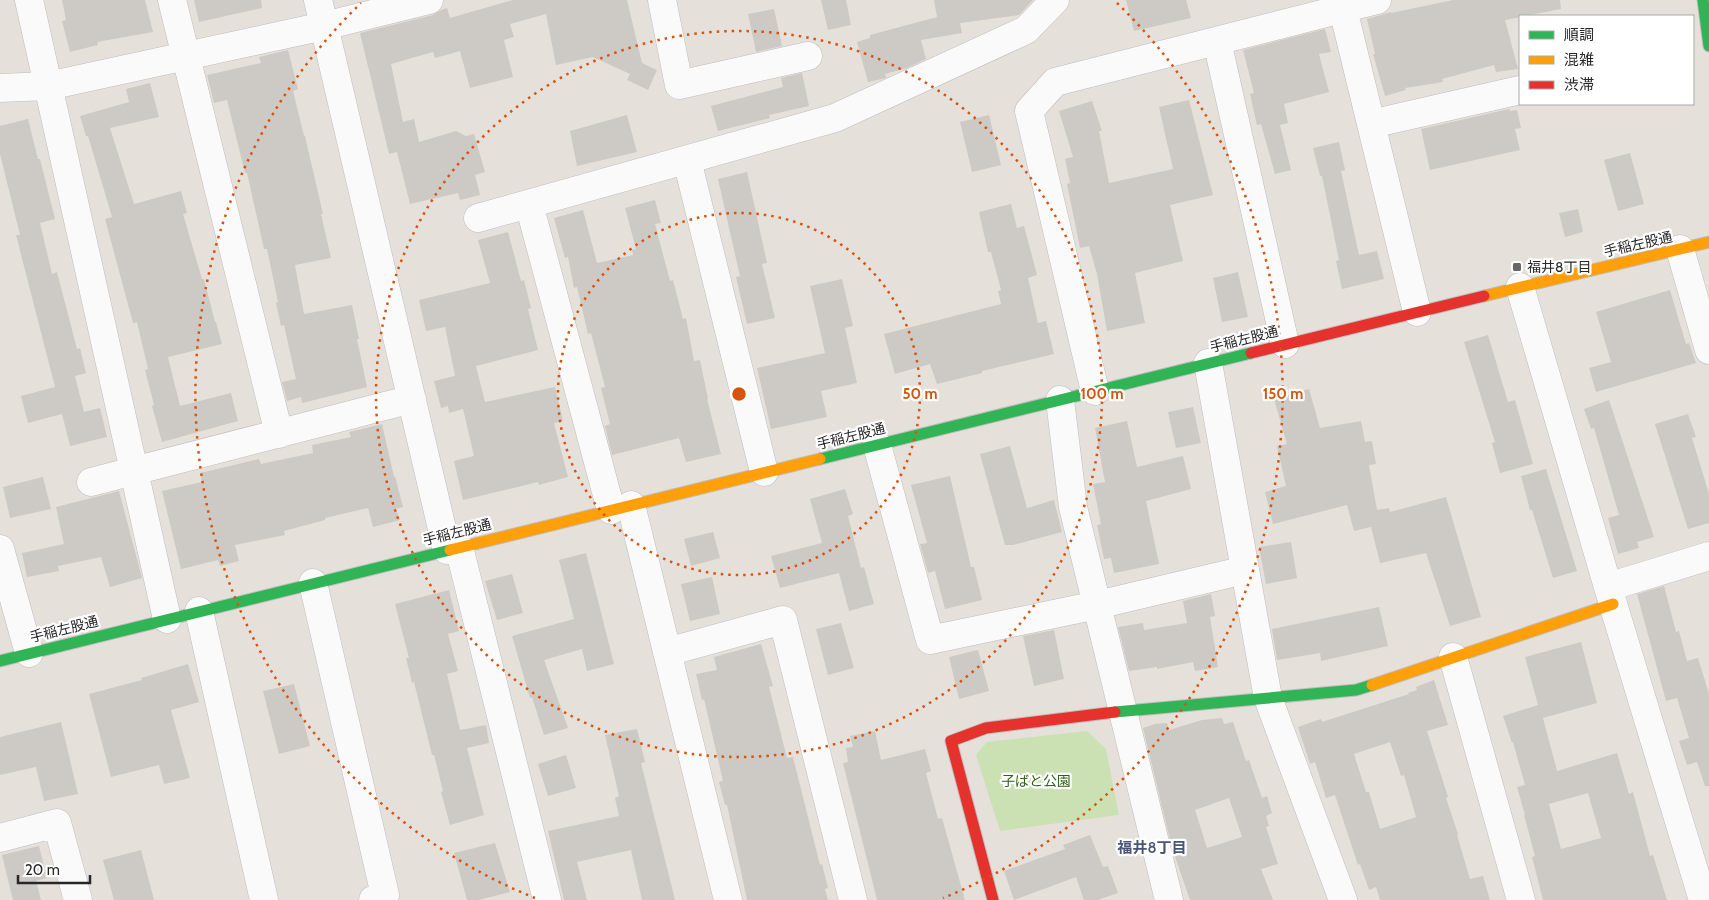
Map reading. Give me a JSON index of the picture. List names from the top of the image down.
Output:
{
  "streets": {
    "main road": ["手稲左股通"]
  },
  "districts": ["福井8丁目"],
  "parks": ["子ばと公園"],
  "places": {
    "transit": ["福井8丁目"]
  },
  "legend": ["順調", "混雑", "渋滞"],
  "scale_bar": "20 m",
  "rings": ["50 m", "100 m", "150 m"]
}
